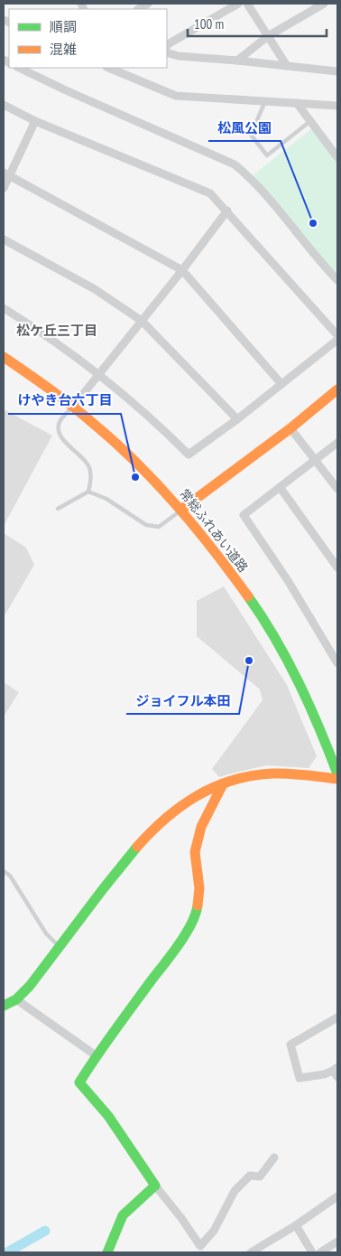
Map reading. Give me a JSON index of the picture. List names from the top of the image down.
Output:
{
  "streets": {
    "street": ["常総ふれあい道路"]
  },
  "districts": ["松ケ丘三丁目"],
  "places": ["松風公園", "けやき台六丁目", "ジョイフル本田"],
  "legend": ["順調", "混雑"],
  "scale_bar": "100 m"
}
